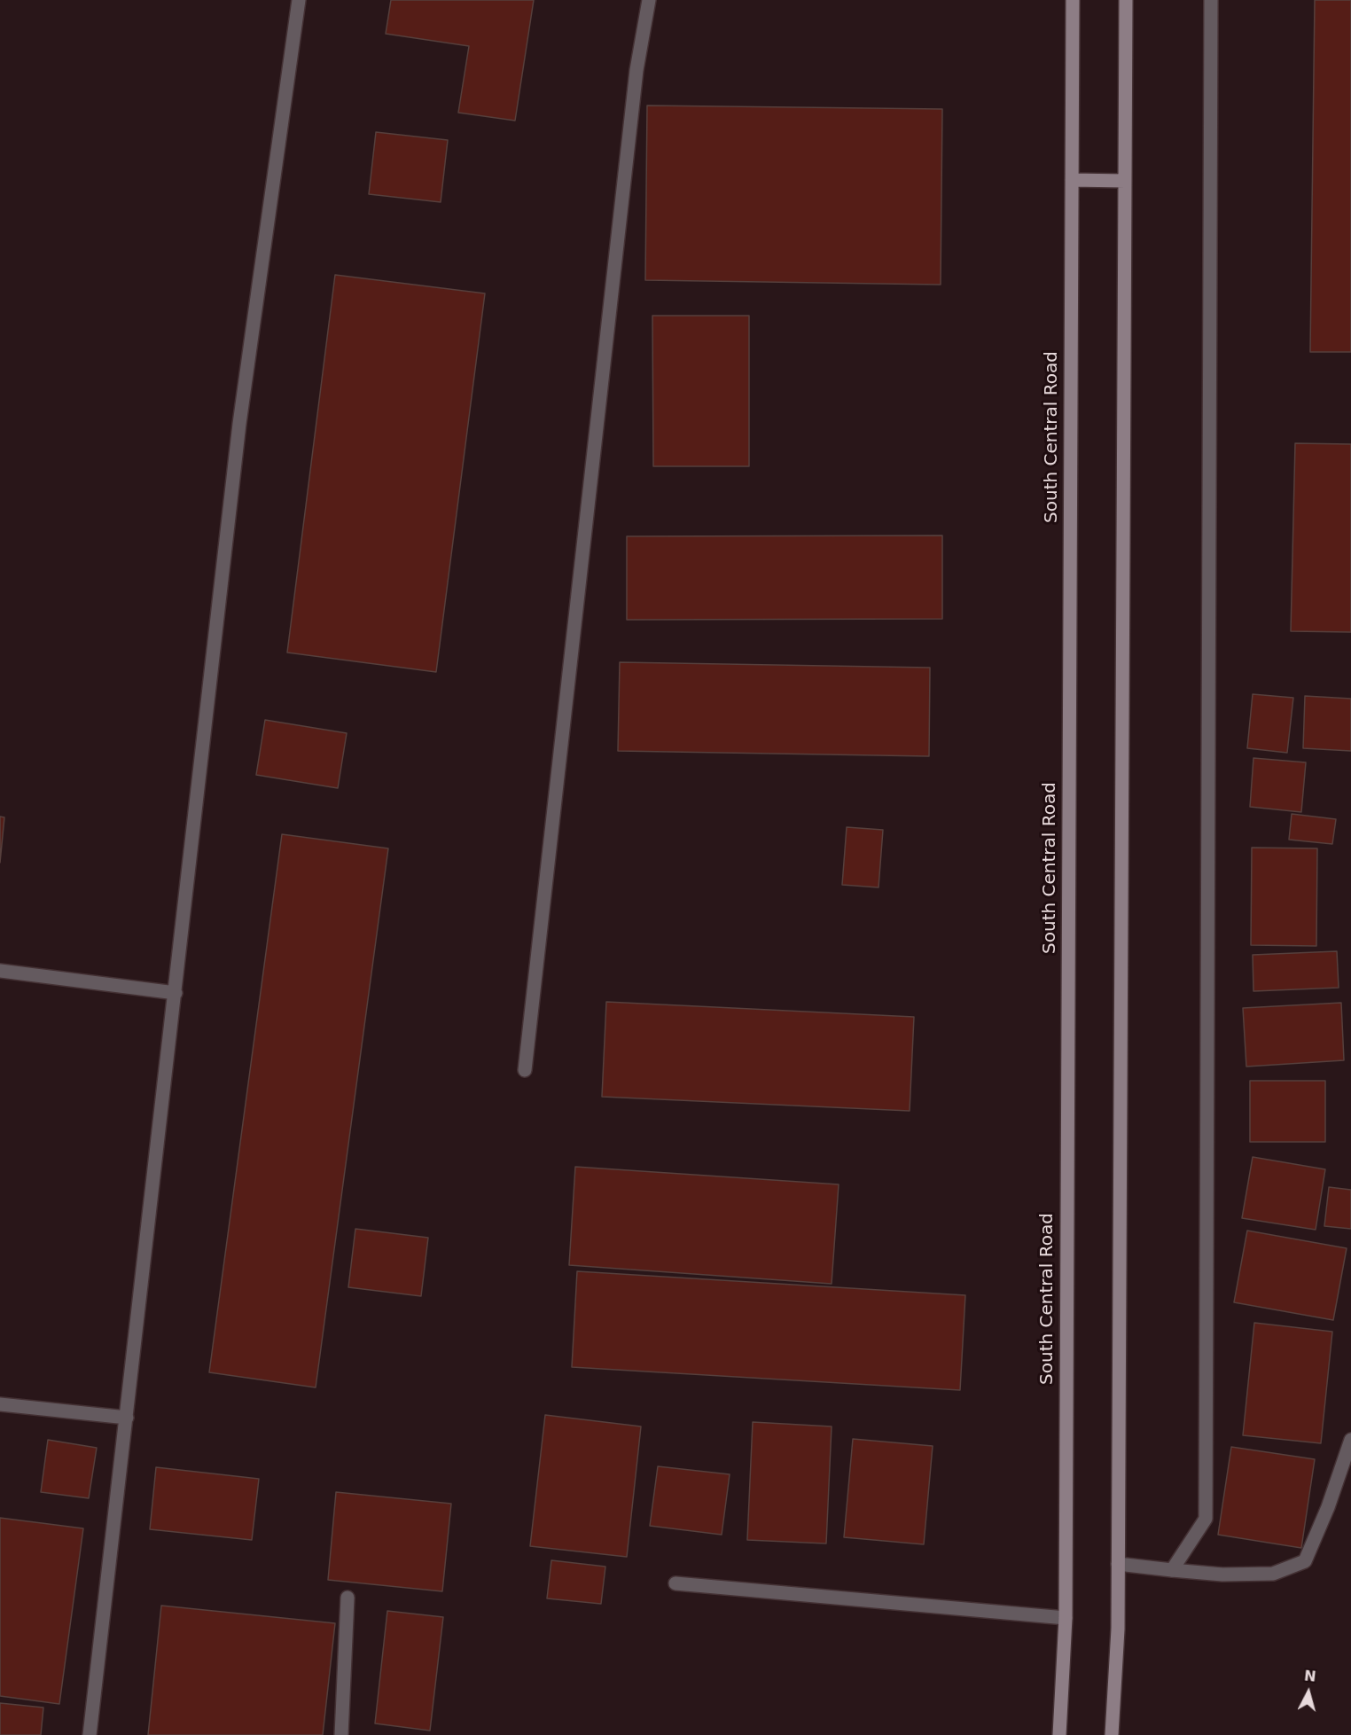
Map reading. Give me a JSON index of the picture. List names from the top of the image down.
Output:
{
  "streets": {
    "main road": ["South Central Road"]
  },
  "north": "top"
}
